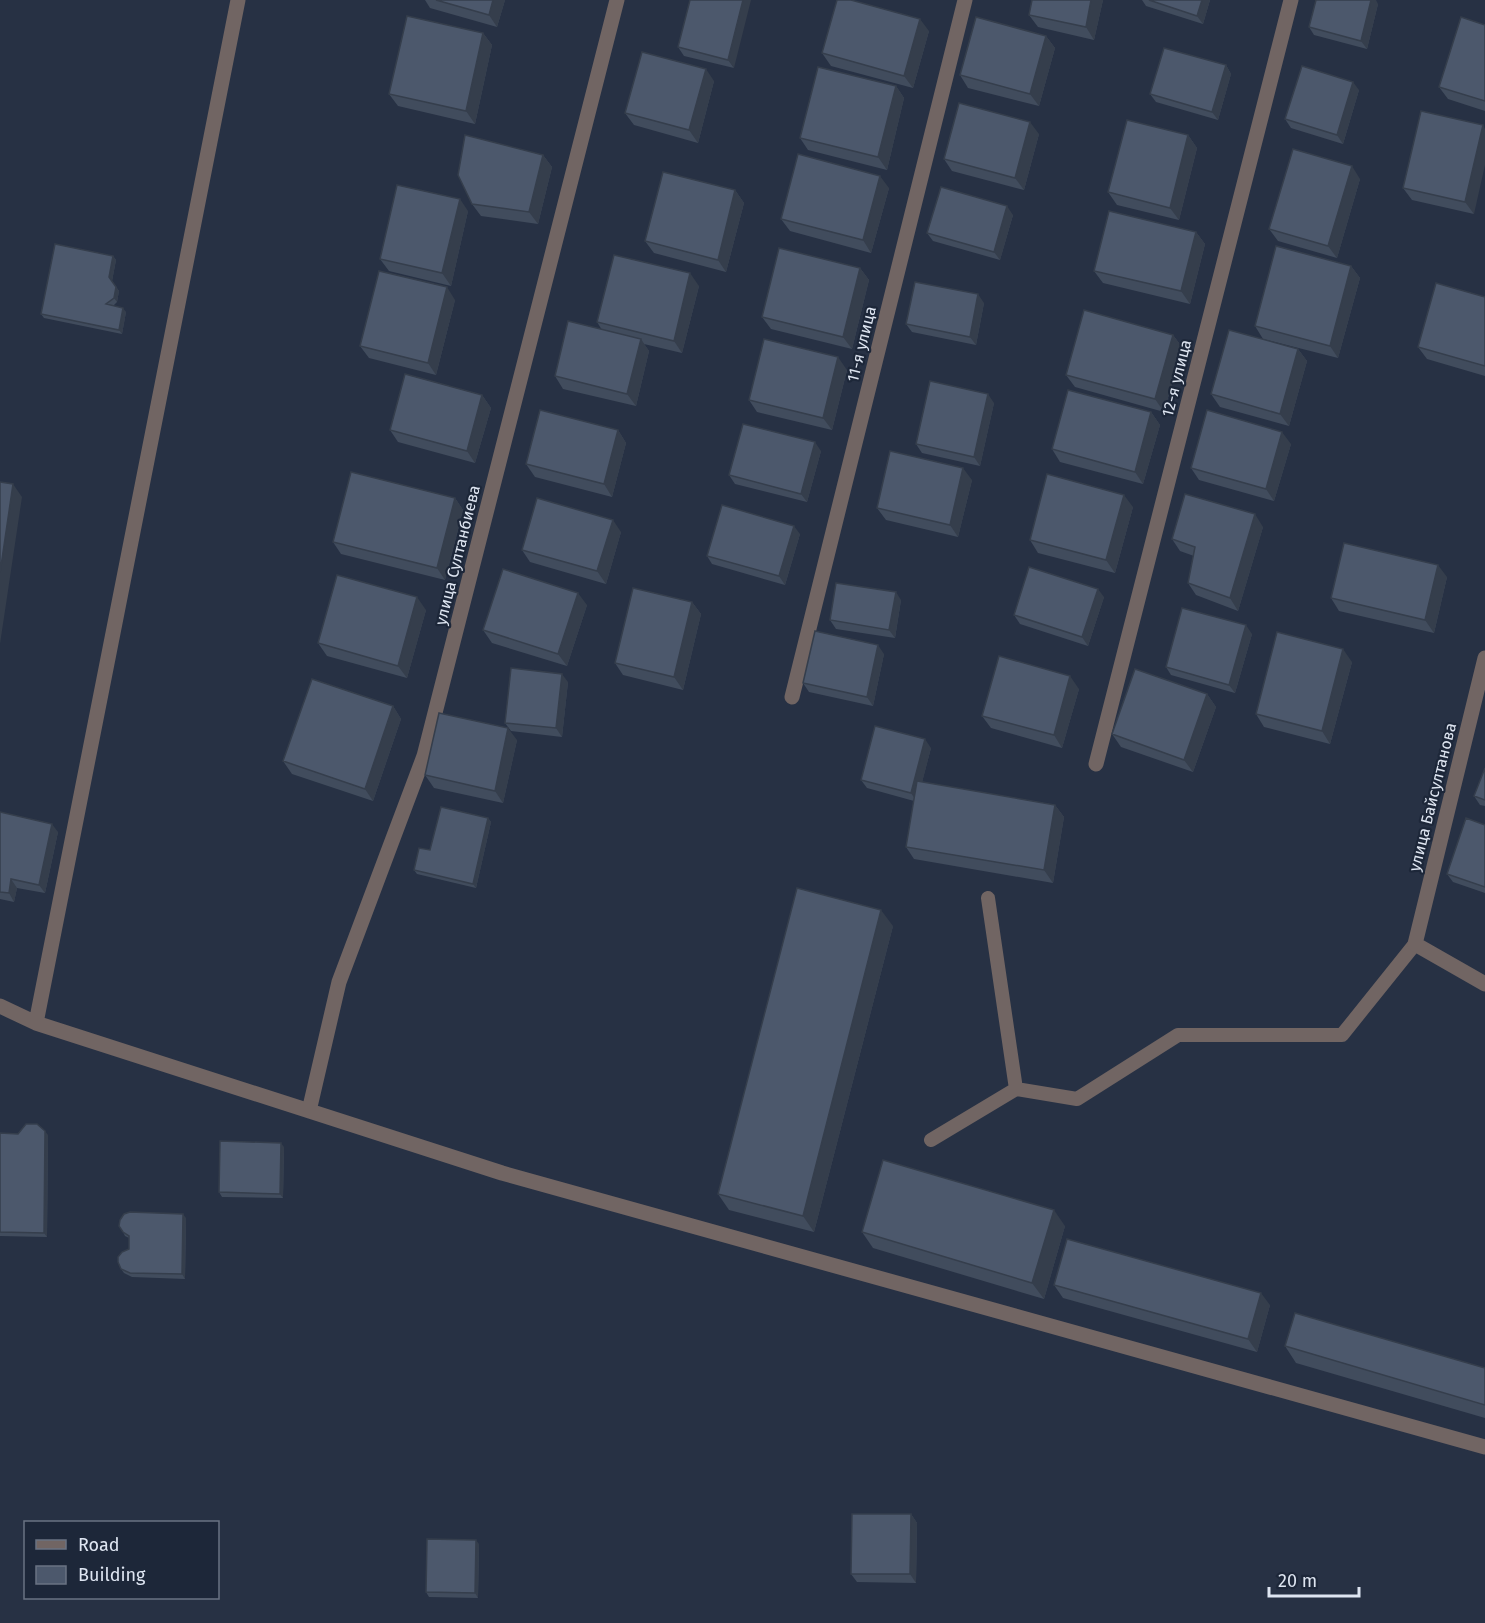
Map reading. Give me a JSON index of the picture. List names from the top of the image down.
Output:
{
  "streets": {
    "street": [
      "11-я улица",
      "12-я улица",
      "улица Султанбиева",
      "улица Байсултанова"
    ]
  },
  "legend": ["Road", "Building"],
  "scale_bar": "20 m"
}
